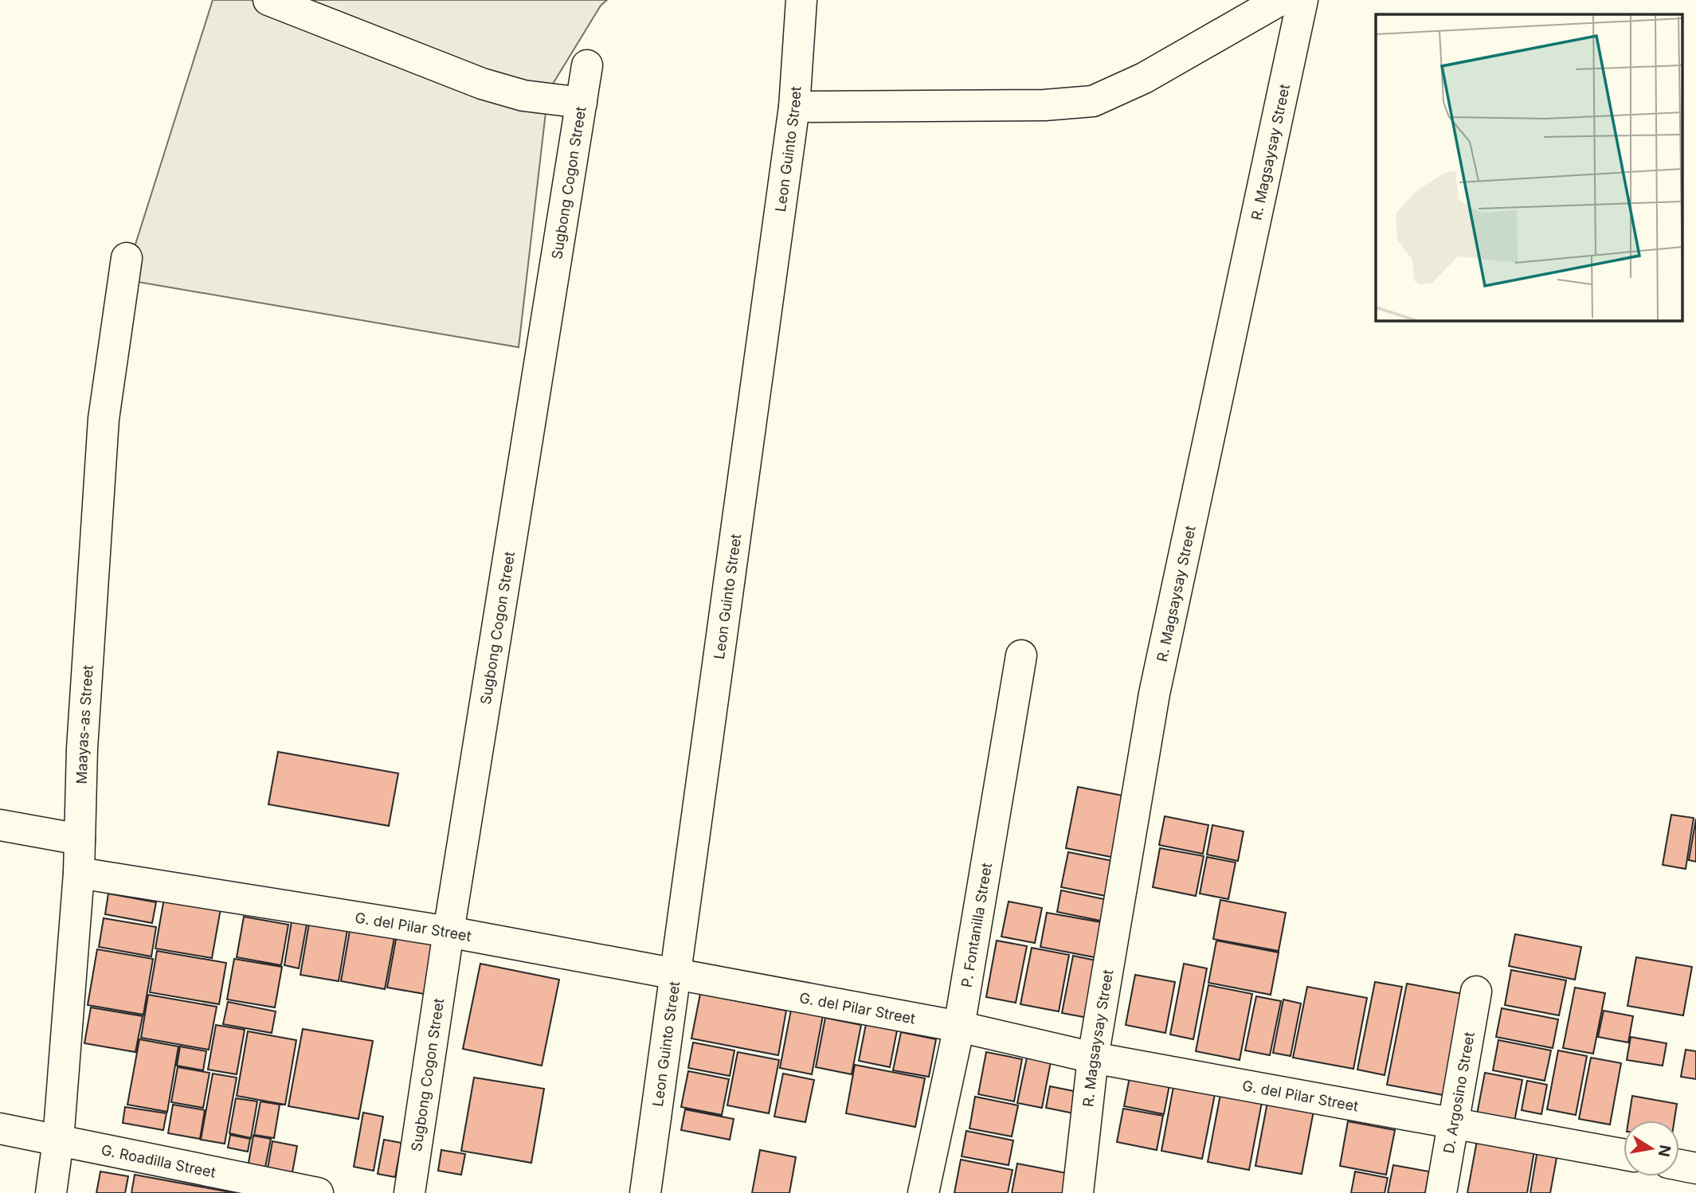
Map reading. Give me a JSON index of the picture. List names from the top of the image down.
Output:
{
  "streets": {
    "street": [
      "Leon Guinto Street",
      "R. Magsaysay Street",
      "Sugbong Cogon Street",
      "Maayas-as Street",
      "P. Fontanilla Street",
      "G. del Pilar Street",
      "D. Argosino Street",
      "G. Roadilla Street"
    ]
  },
  "crossings": [
    ["Leon Guinto Street", "G. del Pilar Street"],
    ["R. Magsaysay Street", "G. del Pilar Street"],
    ["Sugbong Cogon Street", "G. del Pilar Street"],
    ["Maayas-as Street", "G. del Pilar Street"],
    ["Maayas-as Street", "G. Roadilla Street"],
    ["P. Fontanilla Street", "G. del Pilar Street"],
    ["G. del Pilar Street", "D. Argosino Street"]
  ],
  "north": "right"
}
